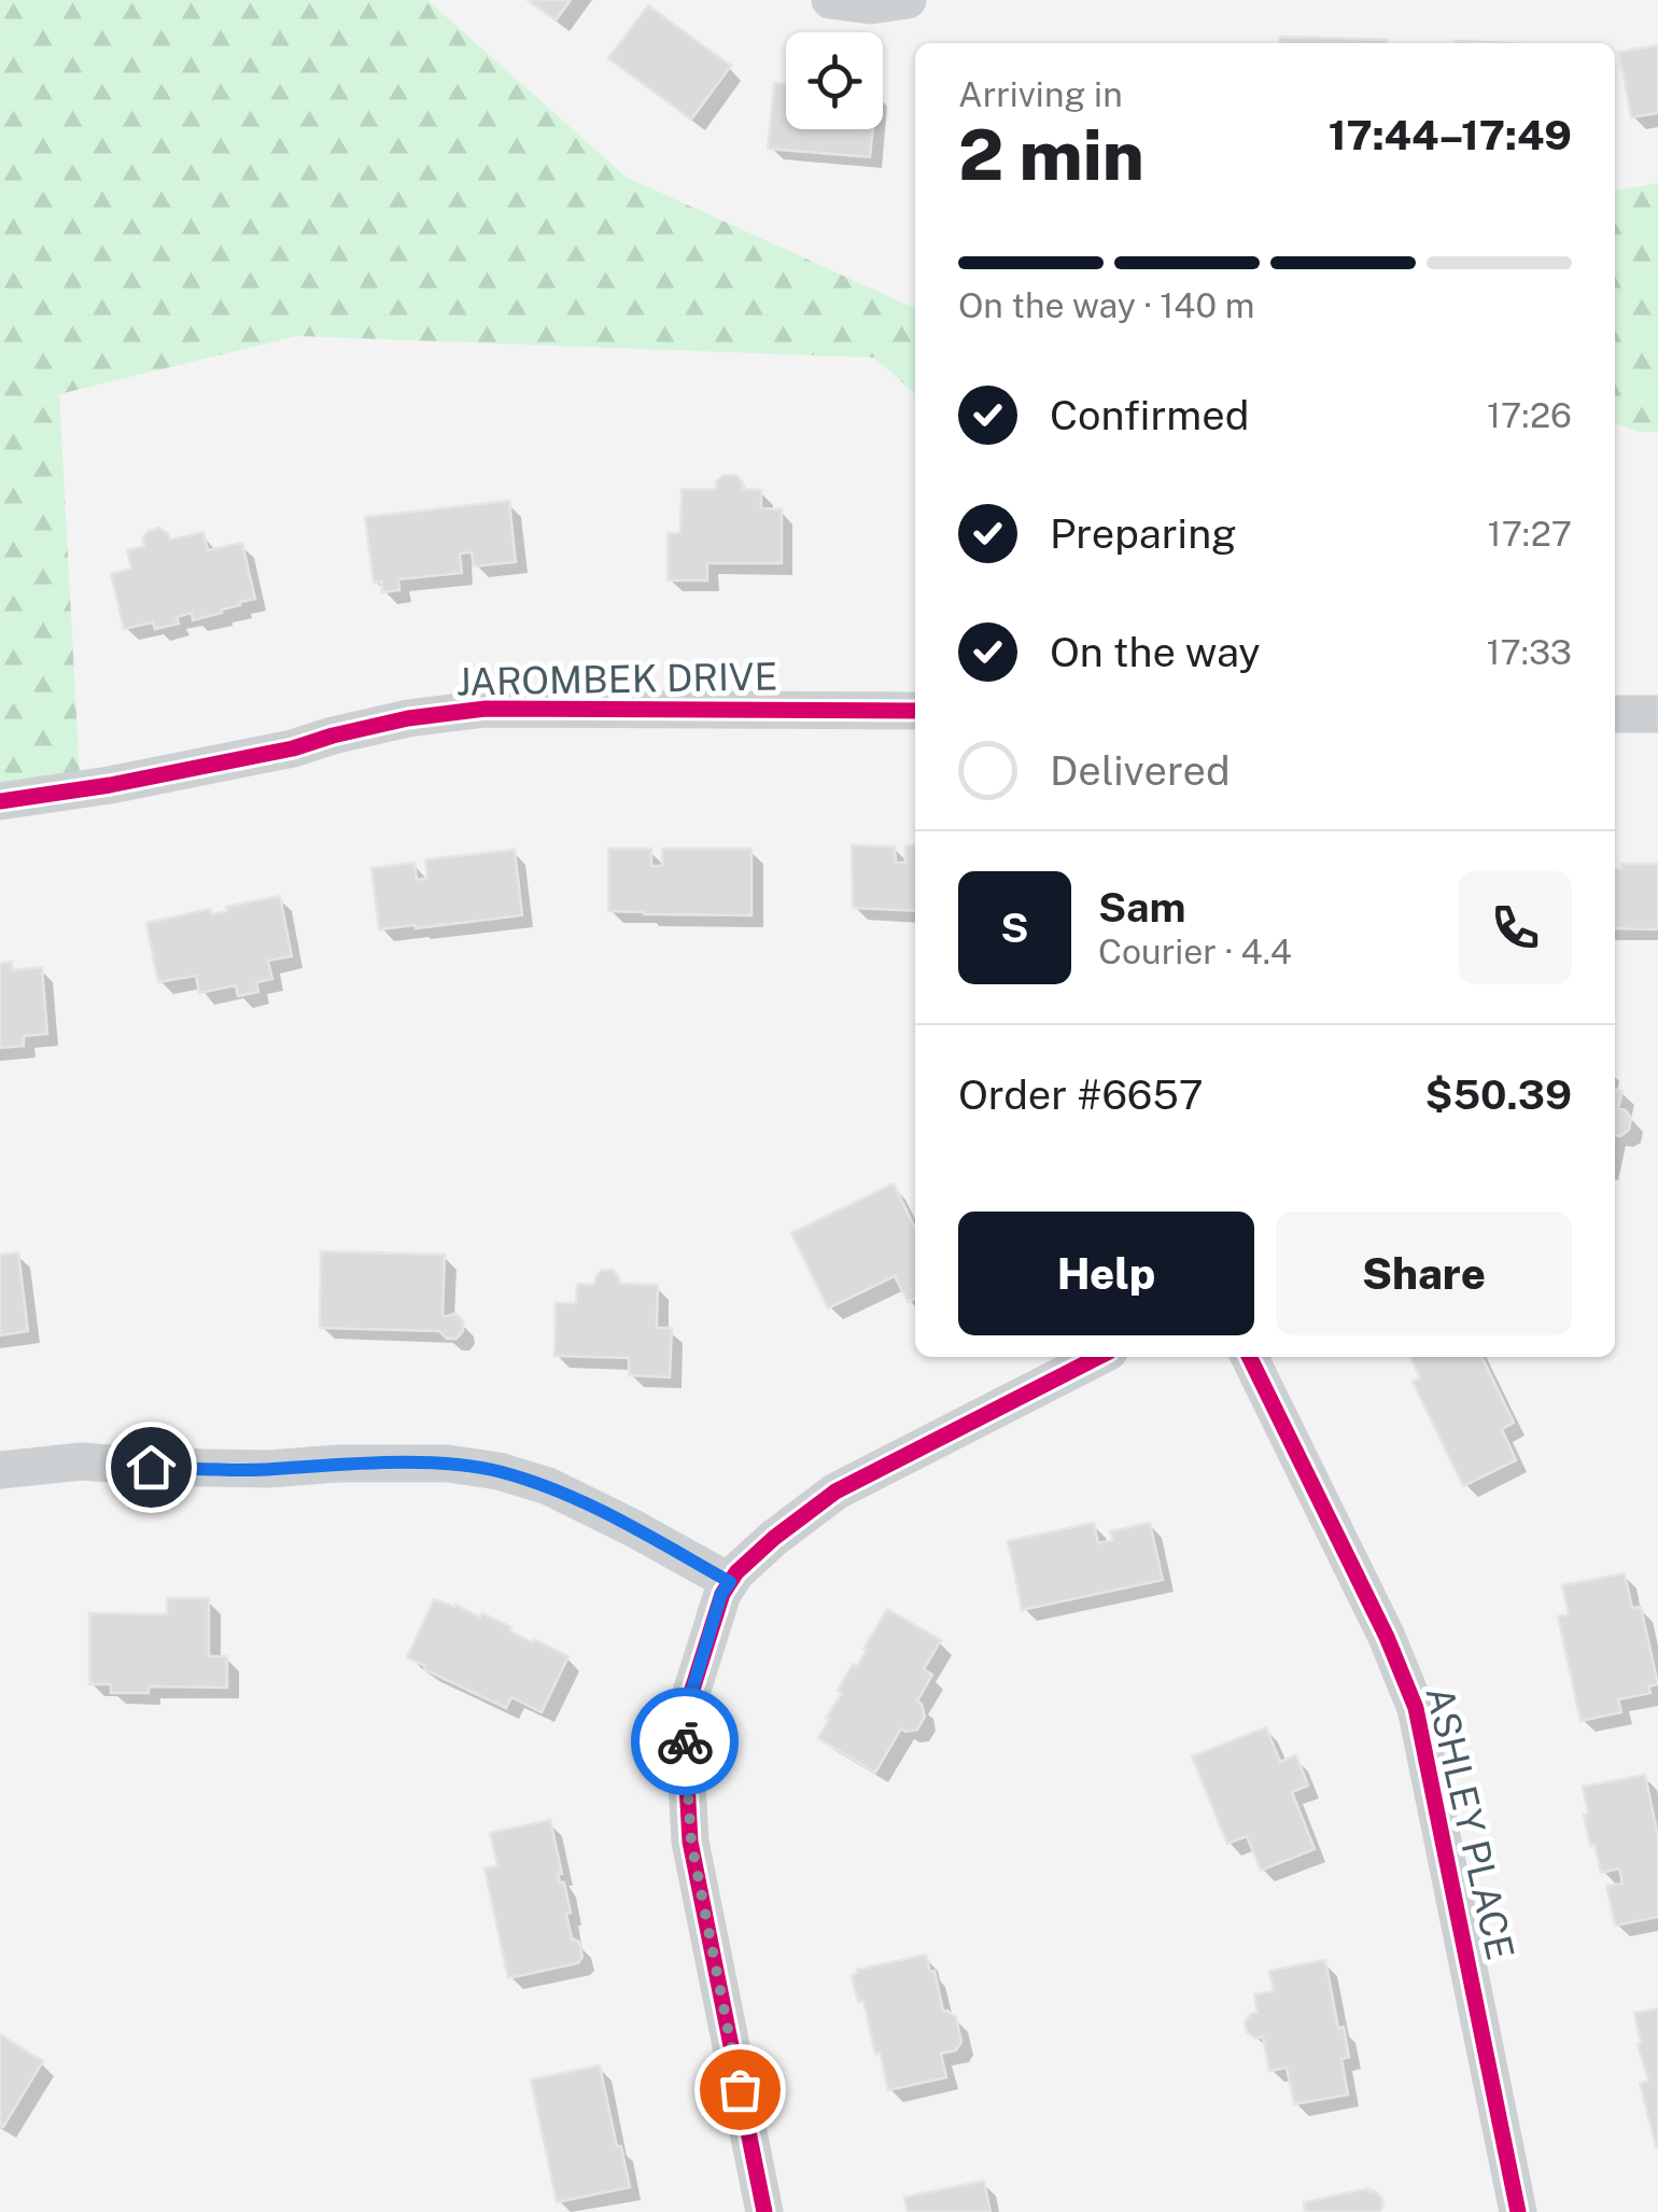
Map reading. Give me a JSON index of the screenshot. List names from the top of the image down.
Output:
{
  "streets": {
    "street": ["JAROMBEK DRIVE", "ASHLEY PLACE"]
  },
  "page": {
    "heading": ["2 min", "Arriving in", "17:44–17:49"],
    "panel": [
      "Sam",
      "Courier · 4.4",
      "Order #6657",
      "$50.39"
    ],
    "bar": "On the way · 140 m",
    "list": [
      ["Confirmed", "17:26"],
      ["Preparing", "17:27"],
      ["On the way", "17:33"],
      "Delivered"
    ],
    "round": "S",
    "buttons": ["Help", "Share"]
  }
}
